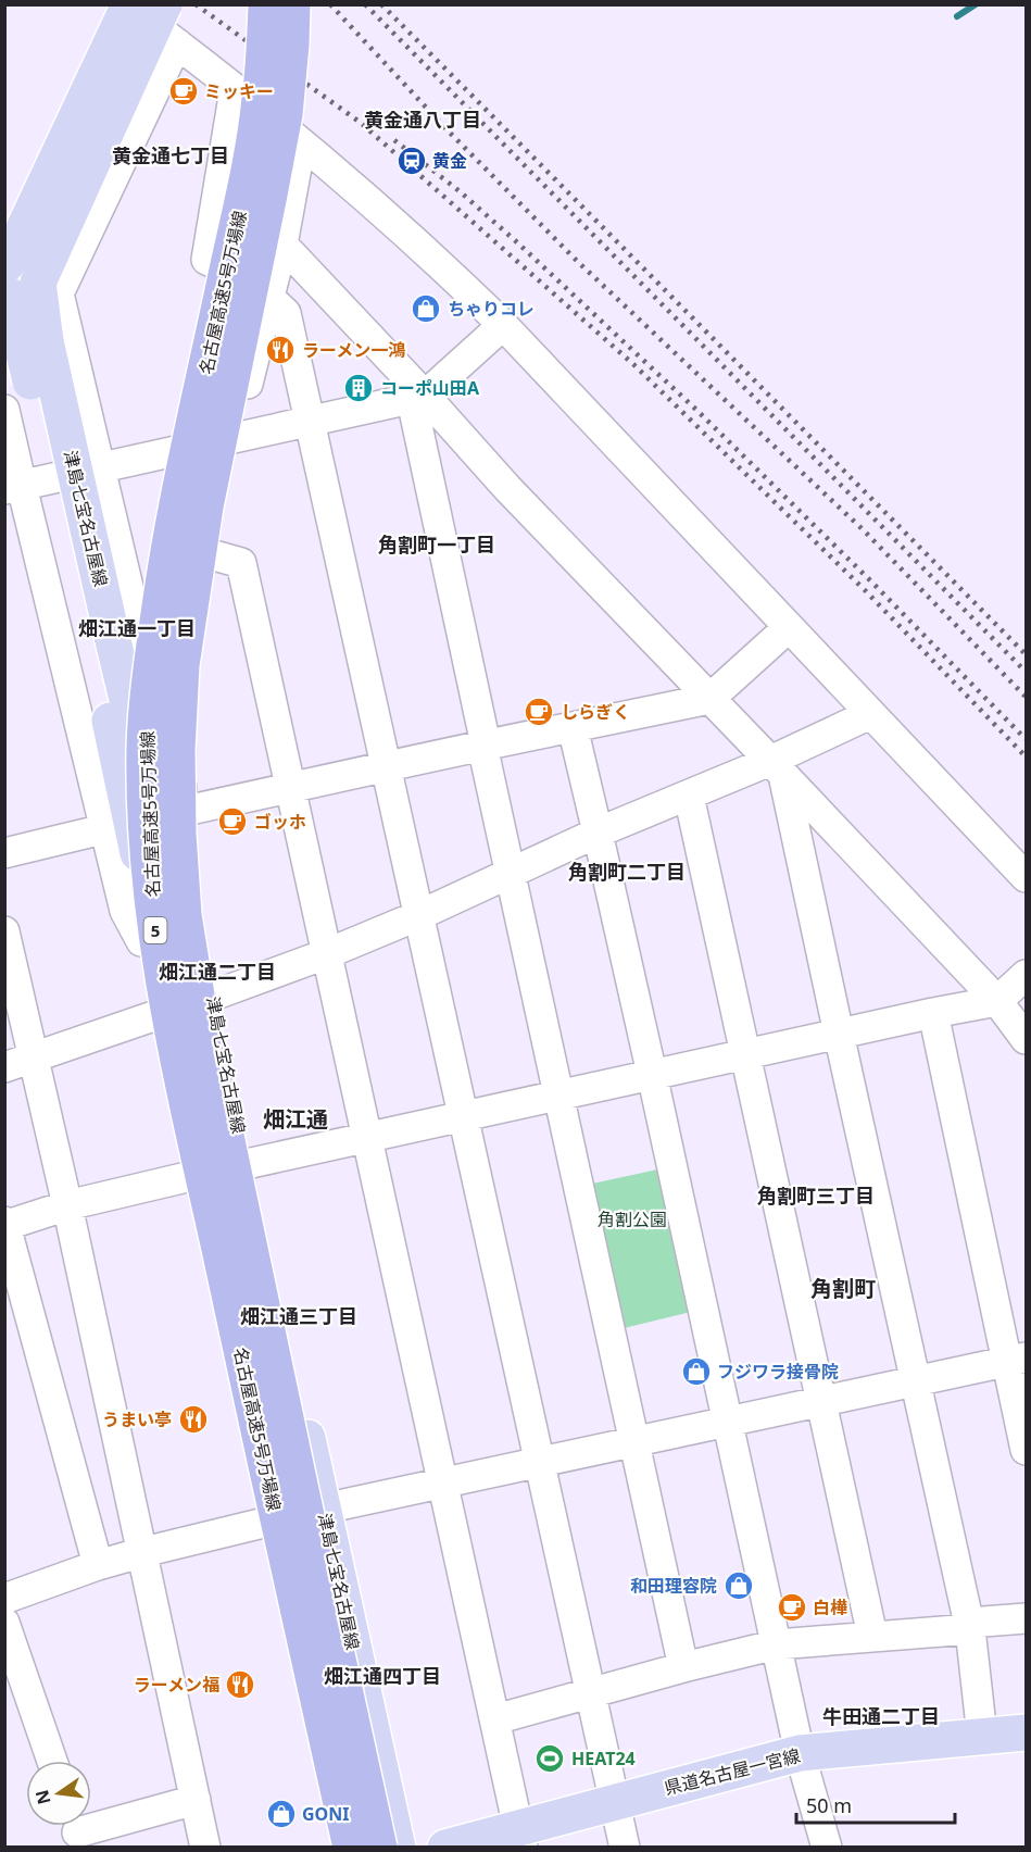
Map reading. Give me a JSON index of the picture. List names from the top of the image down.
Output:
{
  "streets": {
    "highway": ["名古屋高速5号万場線", "5"],
    "main road": ["津島七宝名古屋線", "県道名古屋一宮線"]
  },
  "districts": [
    "黄金通八丁目",
    "黄金通七丁目",
    "角割町一丁目",
    "畑江通一丁目",
    "角割町二丁目",
    "畑江通二丁目",
    "畑江通",
    "角割町三丁目",
    "角割町",
    "畑江通三丁目",
    "畑江通四丁目",
    "牛田通二丁目"
  ],
  "parks": ["角割公園"],
  "places": {
    "cafe": [
      "ミッキー",
      "しらぎく",
      "ゴッホ",
      "白樺"
    ],
    "station": ["黄金"],
    "shop": [
      "ちゃりコレ",
      "フジワラ接骨院",
      "和田理容院",
      "GONI"
    ],
    "restaurant": ["ラーメン一鴻", "うまい亭", "ラーメン福"],
    "building": ["コーポ山田A"],
    "sports": ["HEAT24"]
  },
  "scale_bar": "50 m",
  "north": "left"
}
